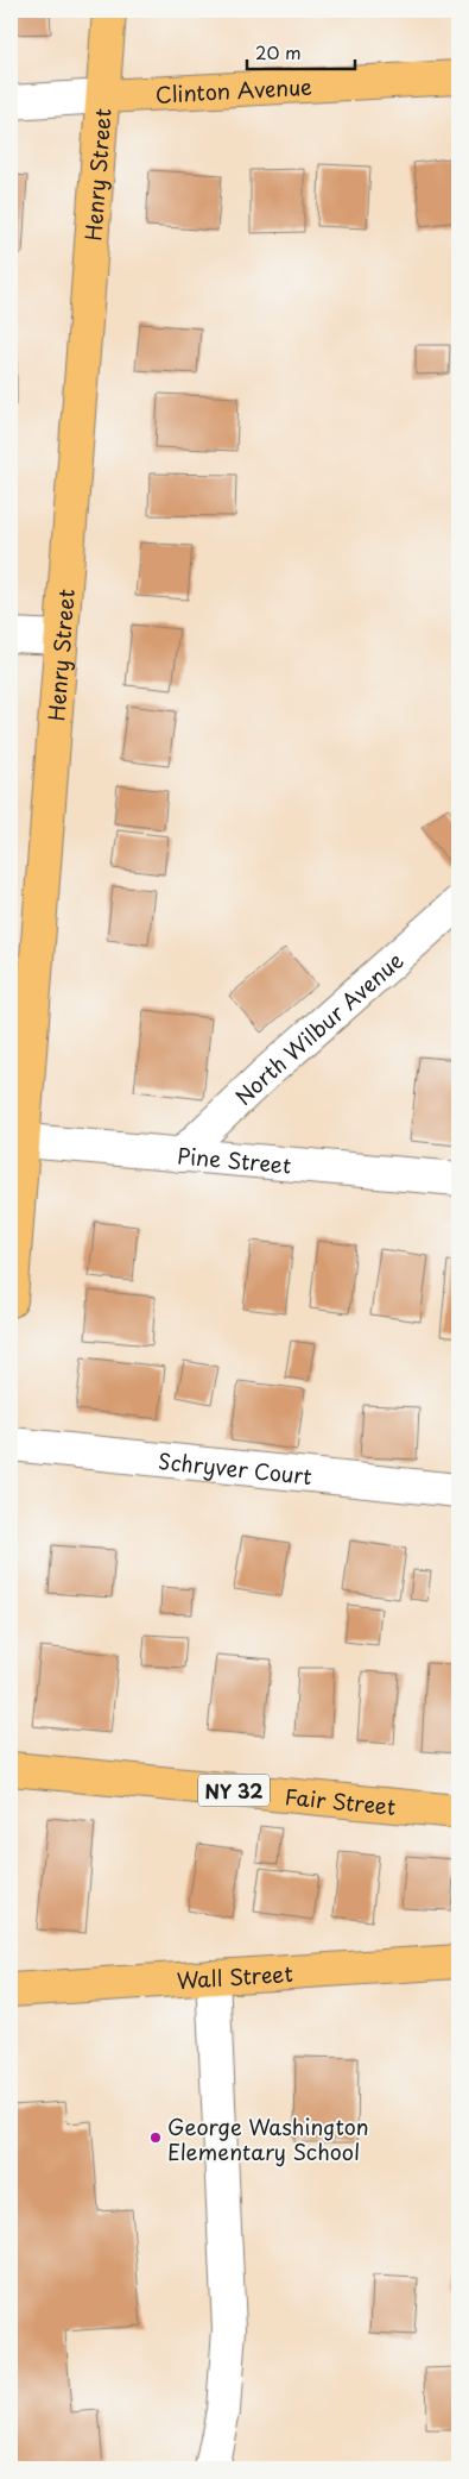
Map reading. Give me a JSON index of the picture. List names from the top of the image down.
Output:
{
  "streets": {
    "main road": [
      "Clinton Avenue",
      "Henry Street",
      "NY 32",
      "Fair Street",
      "Wall Street"
    ],
    "street": ["North Wilbur Avenue", "Pine Street", "Schryver Court"]
  },
  "crossings": [
    ["Clinton Avenue", "Henry Street"],
    ["Henry Street", "Pine Street"],
    ["North Wilbur Avenue", "Pine Street"]
  ],
  "places": ["George Washington Elementary School"],
  "scale_bar": "20 m"
}
